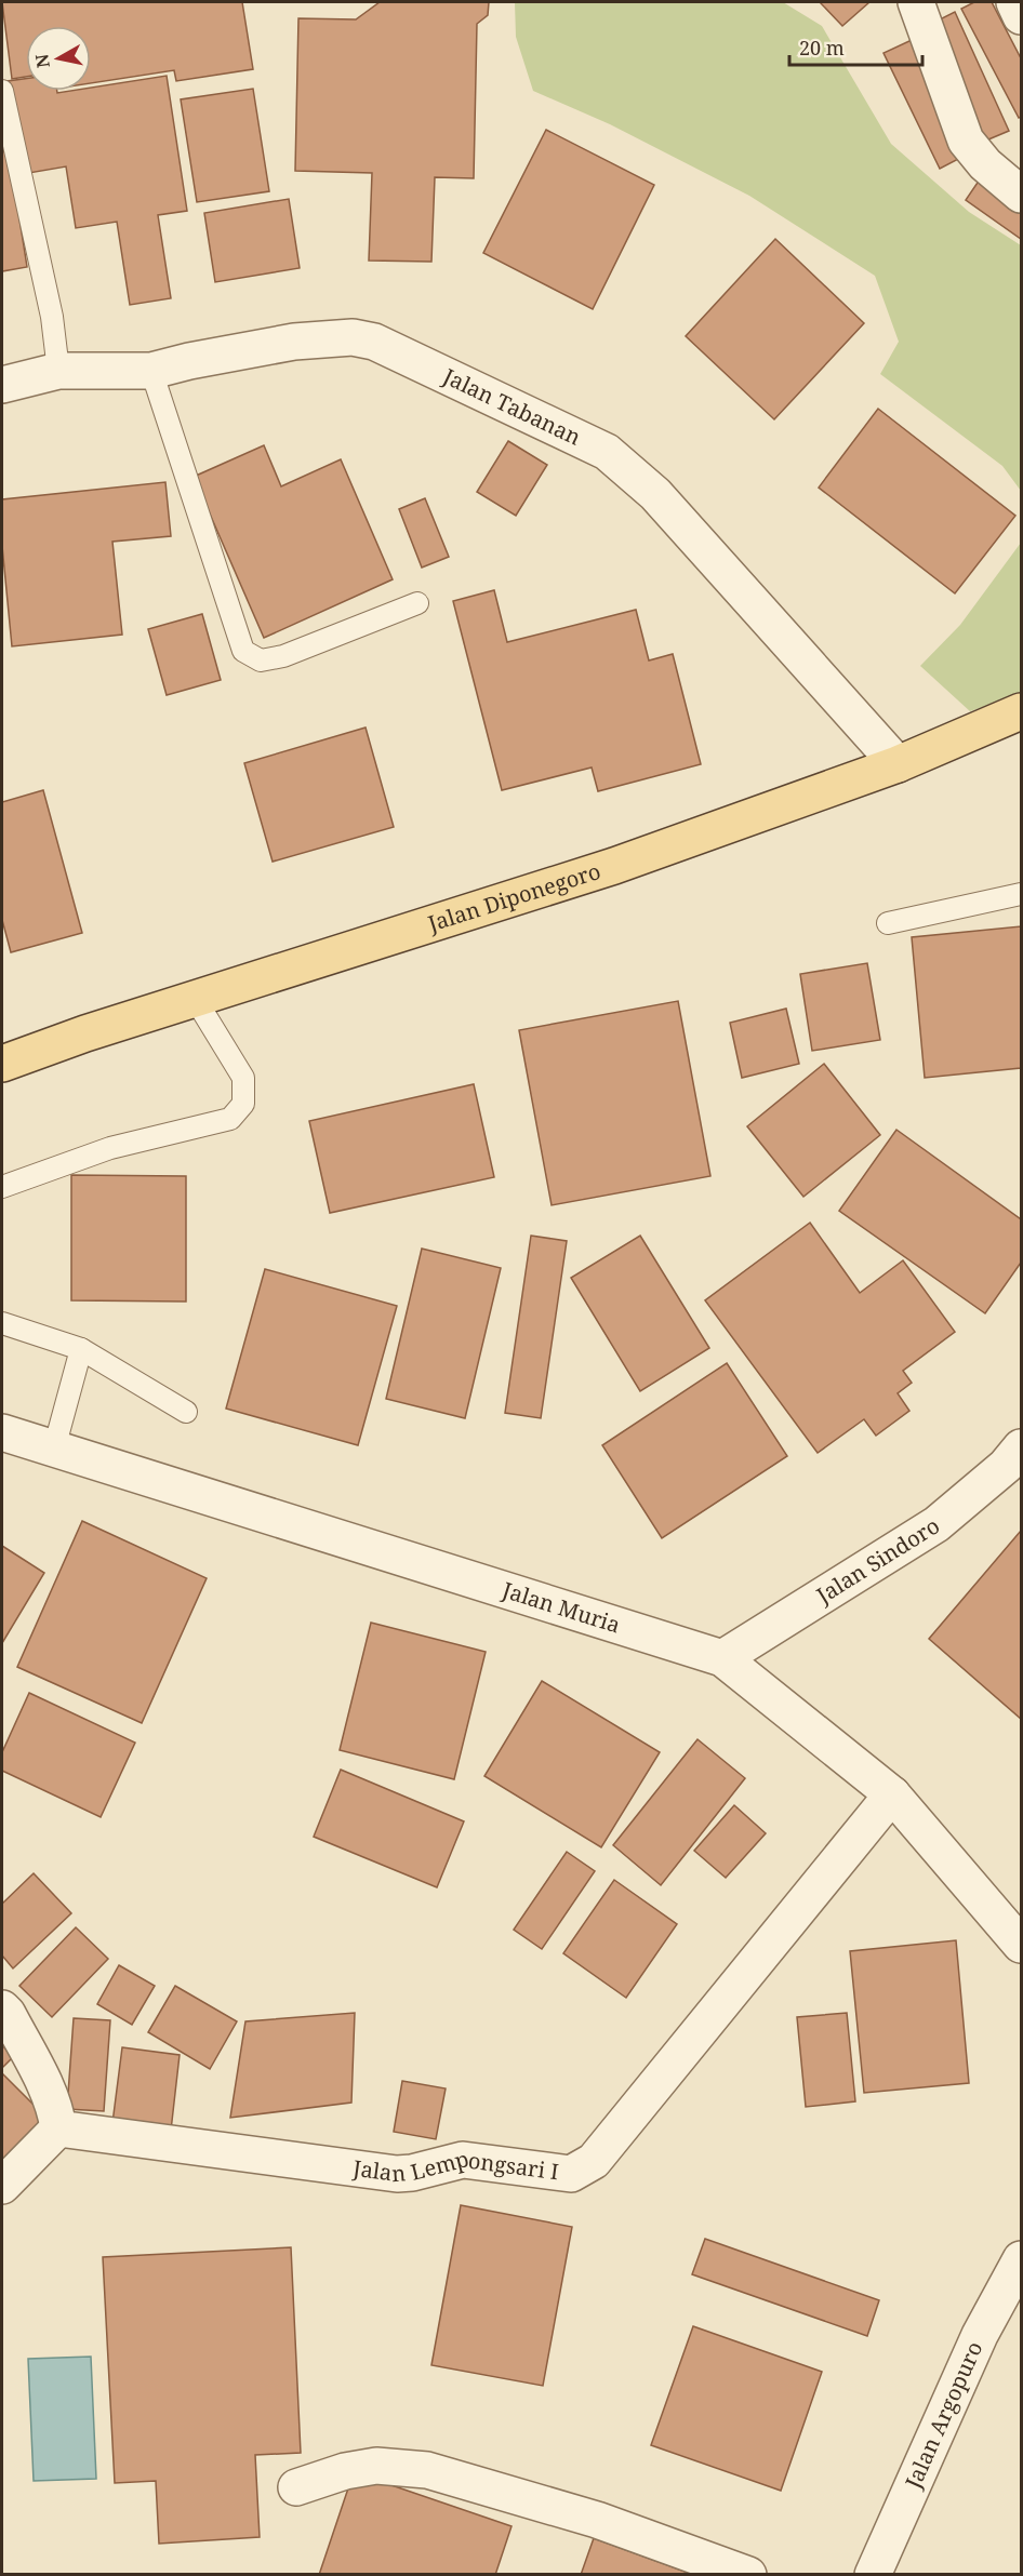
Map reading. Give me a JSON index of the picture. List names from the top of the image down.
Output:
{
  "streets": {
    "main road": ["Jalan Diponegoro"],
    "street": [
      "Jalan Tabanan",
      "Jalan Sindoro",
      "Jalan Muria",
      "Jalan Lempongsari I",
      "Jalan Argopuro"
    ]
  },
  "crossings": [
    ["Jalan Tabanan", "Jalan Diponegoro"],
    ["Jalan Sindoro", "Jalan Muria"],
    ["Jalan Muria", "Jalan Lempongsari I"]
  ],
  "scale_bar": "20 m",
  "north": "left"
}
